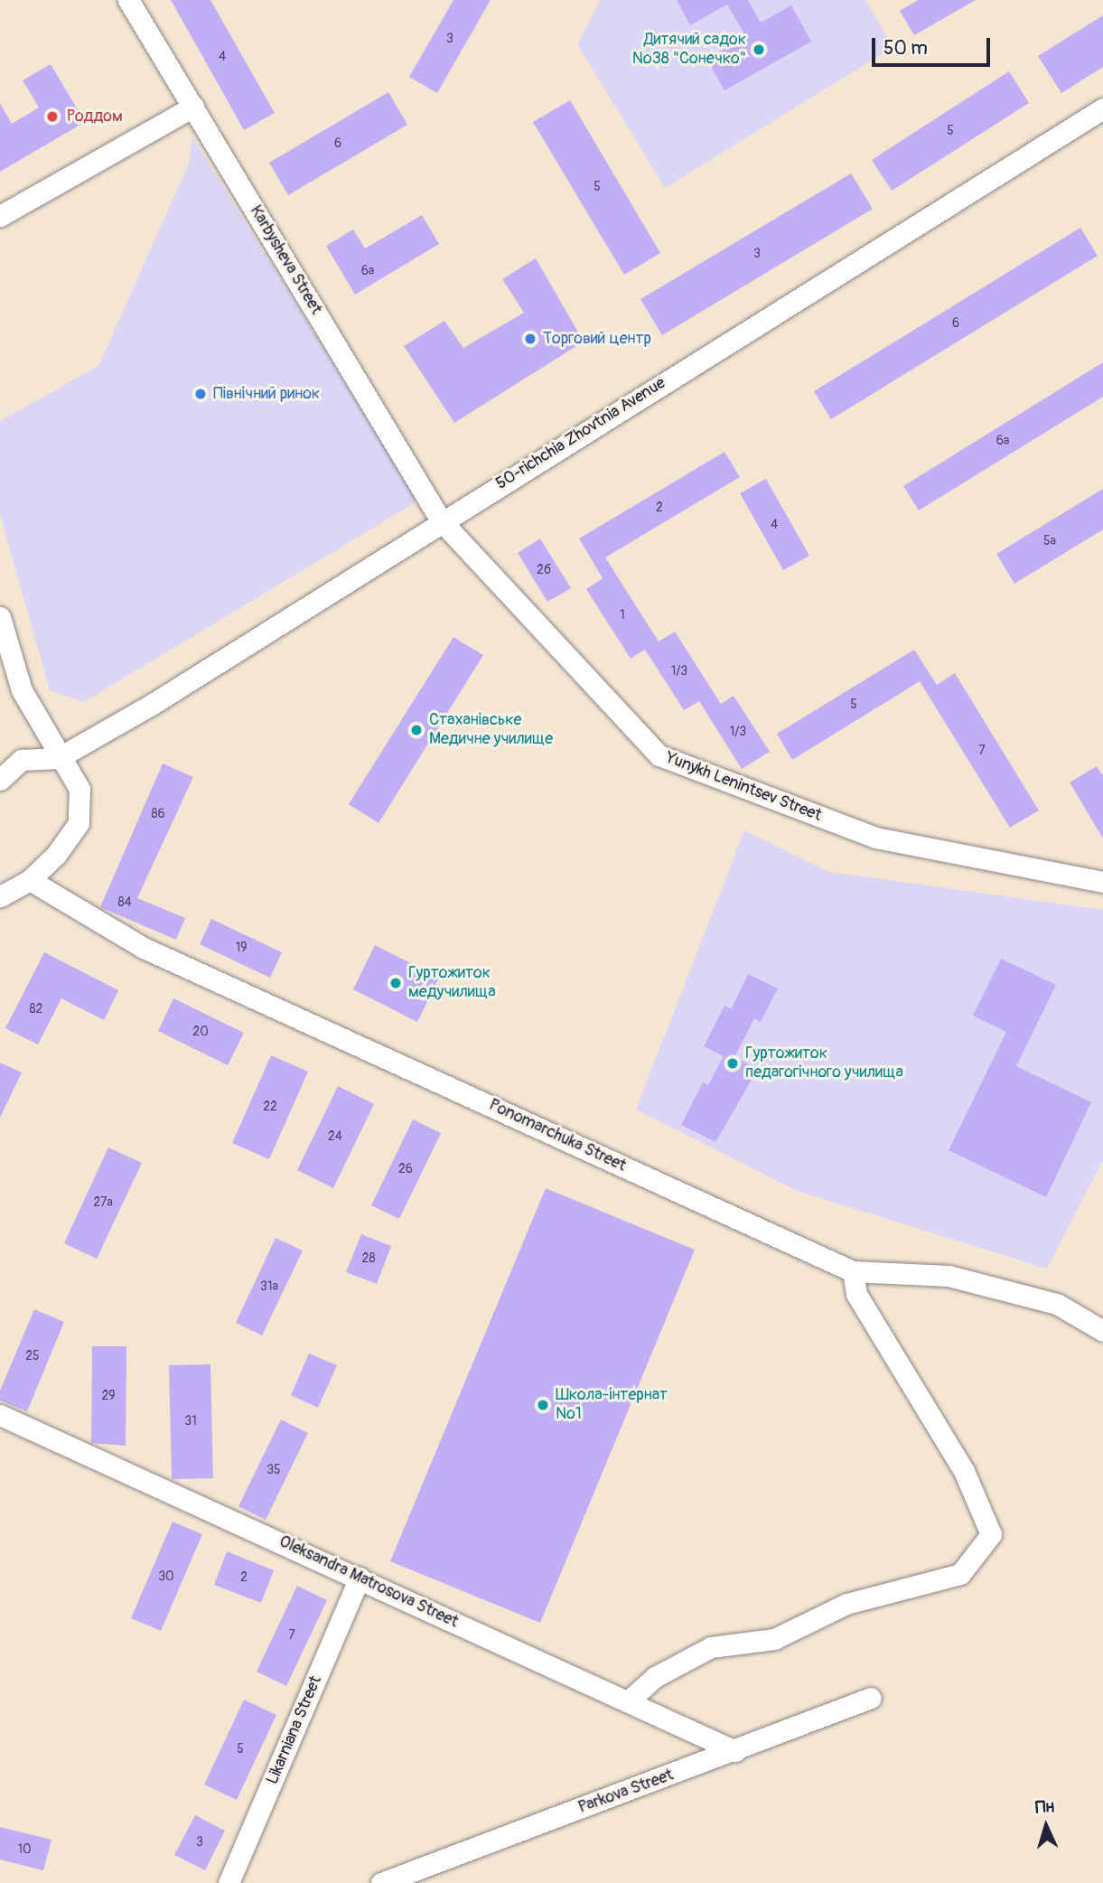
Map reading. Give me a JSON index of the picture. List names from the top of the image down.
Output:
{
  "streets": {
    "street": [
      "Karbysheva Street",
      "50-richchia Zhovtnia Avenue",
      "Yunykh Lenintsev Street",
      "Ponomarchuka Street",
      "Oleksandra Matrosova Street",
      "Likarniana Street",
      "Parkova Street"
    ]
  },
  "crossings": [
    ["Karbysheva Street", "50-richchia Zhovtnia Avenue"],
    ["Karbysheva Street", "Yunykh Lenintsev Street"],
    ["50-richchia Zhovtnia Avenue", "Yunykh Lenintsev Street"],
    ["Oleksandra Matrosova Street", "Likarniana Street"],
    ["Oleksandra Matrosova Street", "Parkova Street"]
  ],
  "places": [
    "Дитячий садок №38 \"Сонечко\"",
    "Роддом",
    "Торговий центр",
    "Північний ринок",
    "Стаханівське Медичне училище",
    "Гуртожиток медучилища",
    "Гуртожиток педагогічного училища",
    "Школа-інтернат №1"
  ],
  "house_numbers": [
    "3",
    "4",
    "5",
    "6",
    "5",
    "3",
    "6а",
    "6",
    "6а",
    "2",
    "4",
    "5а",
    "2б",
    "1",
    "1/3",
    "5",
    "1/3",
    "7",
    "86",
    "84",
    "19",
    "82",
    "20",
    "22",
    "24",
    "26",
    "27а",
    "28",
    "31а",
    "25",
    "29",
    "31",
    "35",
    "30",
    "2",
    "7",
    "5",
    "3",
    "10"
  ],
  "scale_bar": "50 m",
  "north": "top"
}
